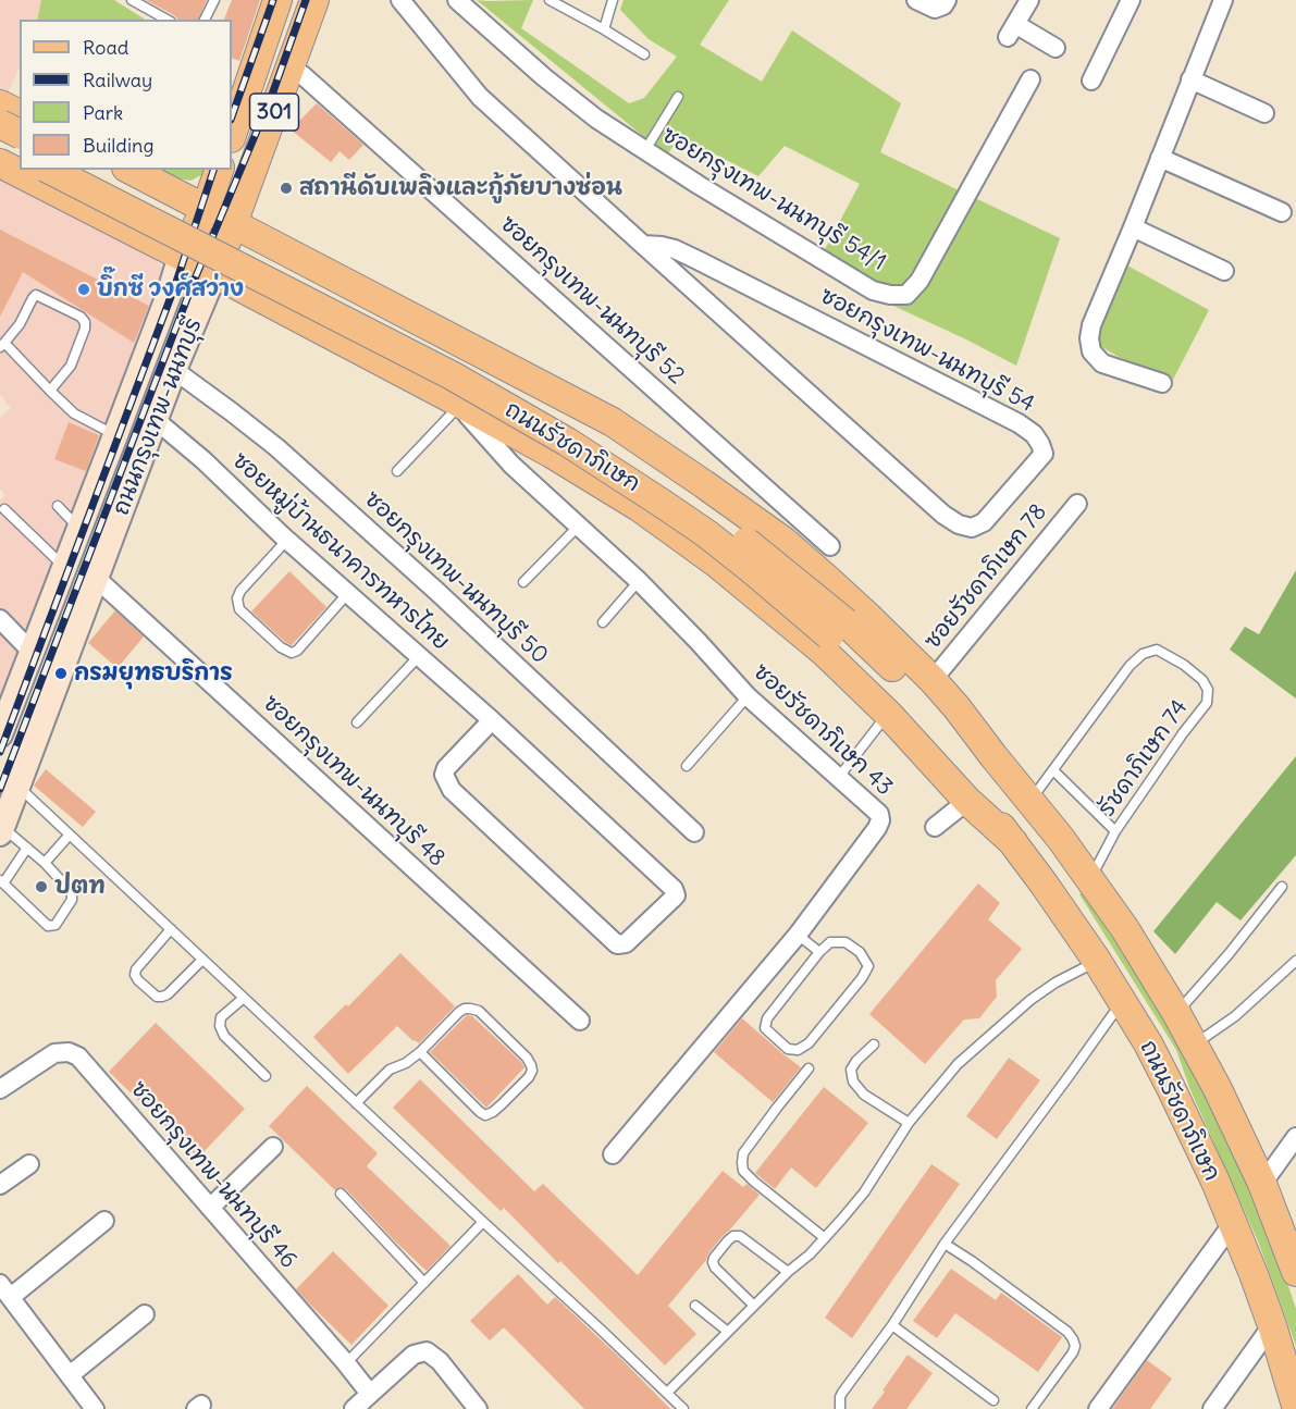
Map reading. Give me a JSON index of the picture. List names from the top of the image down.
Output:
{
  "streets": {
    "main road": ["301", "ถนนกรุงเทพ-นนทบุรี", "ถนนรัชดาภิเษก"],
    "street": [
      "ซอยกรุงเทพ-นนทบุรี 54/1",
      "ซอยกรุงเทพ-นนทบุรี 52",
      "ซอยกรุงเทพ-นนทบุรี 54",
      "ซอยหมู่บ้านธนาคารทหารไทย",
      "ซอยรัชดาภิเษก 78",
      "ซอยกรุงเทพ-นนทบุรี 50",
      "ซอยรัชดาภิเษก 43",
      "ซอยกรุงเทพ-นนทบุรี 48",
      "ซอยกรุงเทพ-นนทบุรี 46"
    ],
    "lane": ["รัชดาภิเษก 74"]
  },
  "crossings": [
    ["ซอยกรุงเทพ-นนทบุรี 52", "ถนนกรุงเทพ-นนทบุรี"],
    ["ถนนกรุงเทพ-นนทบุรี", "ถนนรัชดาภิเษก"],
    ["ถนนกรุงเทพ-นนทบุรี", "ซอยหมู่บ้านธนาคารทหารไทย"],
    ["ถนนกรุงเทพ-นนทบุรี", "ซอยกรุงเทพ-นนทบุรี 50"],
    ["ถนนกรุงเทพ-นนทบุรี", "ซอยกรุงเทพ-นนทบุรี 48"],
    ["ถนนรัชดาภิเษก", "ซอยรัชดาภิเษก 78"],
    ["ถนนรัชดาภิเษก", "ซอยรัชดาภิเษก 43"],
    ["ถนนรัชดาภิเษก", "รัชดาภิเษก 74"]
  ],
  "places": [
    "สถานีดับเพลิงและกู้ภัยบางซ่อน",
    "บิ๊กซี วงศ์สว่าง",
    "กรมยุทธบริการ",
    "ปตท"
  ],
  "legend": [
    "Road",
    "Railway",
    "Park",
    "Building"
  ]
}
